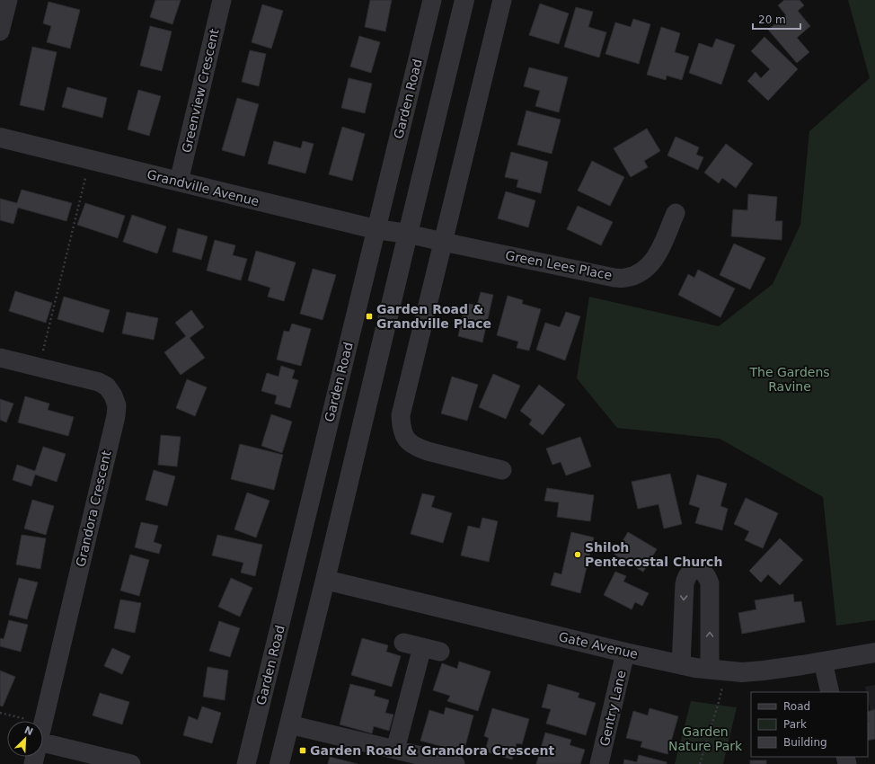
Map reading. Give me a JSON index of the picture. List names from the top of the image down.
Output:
{
  "streets": {
    "street": [
      "Greenview Crescent",
      "Garden Road",
      "Grandville Avenue",
      "Green Lees Place",
      "Grandora Crescent",
      "Gate Avenue",
      "Gentry Lane"
    ]
  },
  "crossings": [
    ["Greenview Crescent", "Grandville Avenue"],
    ["Garden Road", "Grandville Avenue"],
    ["Grandville Avenue", "Green Lees Place"],
    ["Gate Avenue", "Gentry Lane"]
  ],
  "parks": ["The Gardens Ravine", "Garden Nature Park"],
  "places": {
    "transit": ["Garden Road & Grandville Place", "Garden Road & Grandora Crescent"],
    "other": ["Shiloh Pentecostal Church"]
  },
  "legend": ["Road", "Park", "Building"],
  "scale_bar": "20 m",
  "north": "top right"
}
